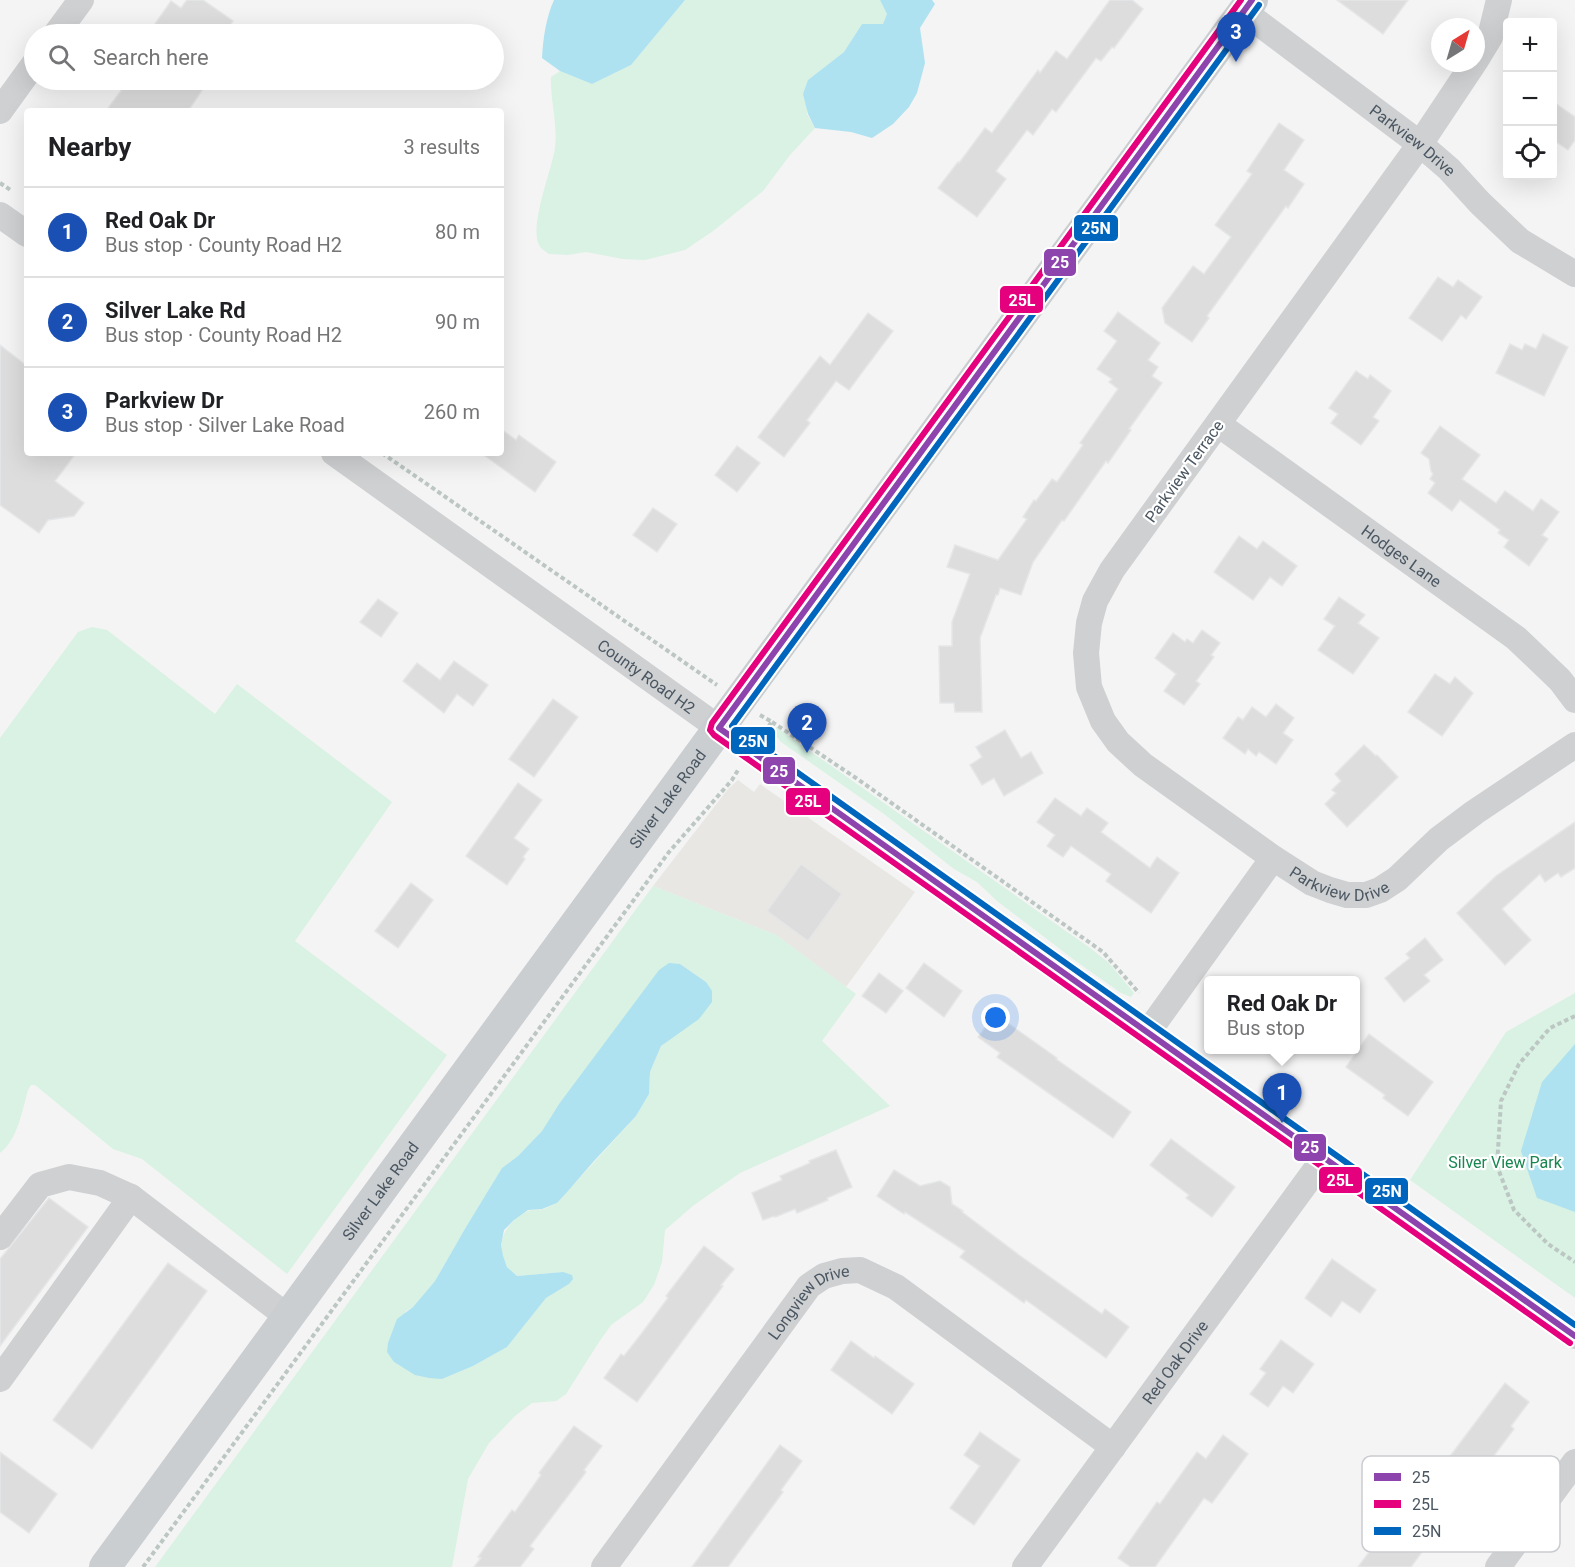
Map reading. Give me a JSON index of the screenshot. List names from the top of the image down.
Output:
{
  "streets": {
    "main road": ["Silver Lake Road"],
    "street": [
      "Parkview Drive",
      "Parkview Terrace",
      "Hodges Lane",
      "County Road H2",
      "Longview Drive",
      "Red Oak Drive"
    ]
  },
  "crossings": [
    ["Parkview Drive", "Parkview Terrace"],
    ["Parkview Drive", "County Road H2"],
    ["Parkview Drive", "Silver Lake Road"],
    ["Parkview Terrace", "Hodges Lane"],
    ["County Road H2", "Silver Lake Road"],
    ["County Road H2", "Red Oak Drive"],
    ["Longview Drive", "Red Oak Drive"]
  ],
  "parks": ["Silver View Park"],
  "lines": ["transit line 25", "transit line 25L", "transit line 25N"],
  "legend": ["25", "25L", "25N"],
  "north": "top right",
  "page": {
    "pins": ["3", "2", "1"],
    "map_buttons": ["+", "−"],
    "search": "Search here",
    "heading": ["Nearby", "3 results"],
    "list": [
      {
        "mark": "1",
        "name": "Red Oak Dr",
        "note": "Bus stop · County Road H2",
        "value": "80 m"
      },
      {
        "mark": "2",
        "name": "Silver Lake Rd",
        "note": "Bus stop · County Road H2",
        "value": "90 m"
      },
      {
        "mark": "3",
        "name": "Parkview Dr",
        "note": "Bus stop · Silver Lake Road",
        "value": "260 m"
      }
    ],
    "popup": ["Red Oak Dr", "Bus stop"]
  }
}
